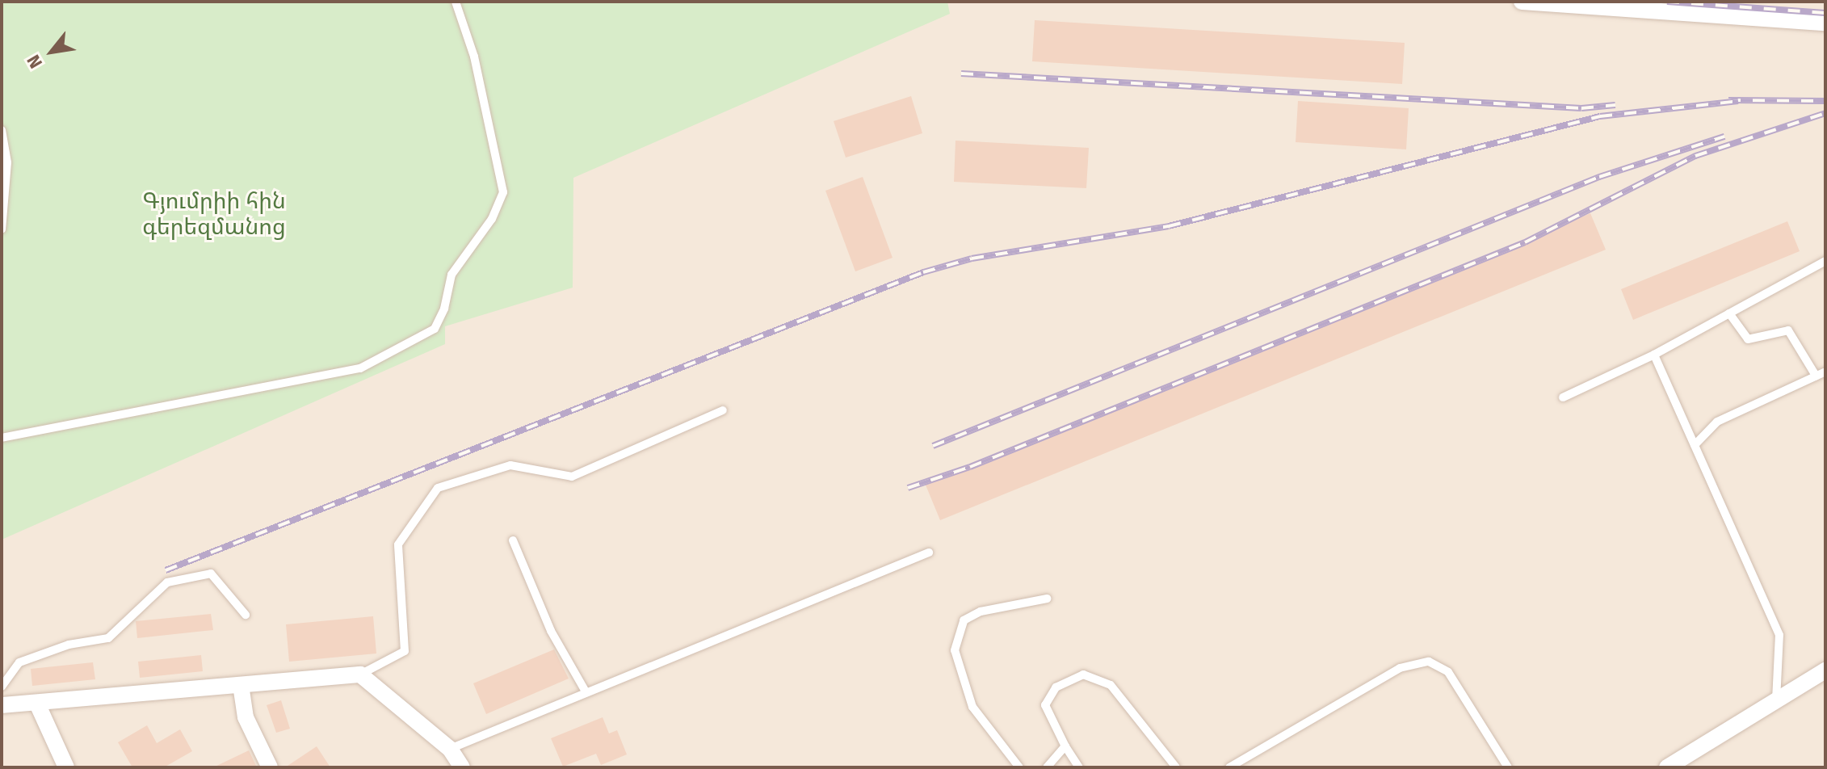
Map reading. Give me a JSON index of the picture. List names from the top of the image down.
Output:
{
  "parks": ["Գյումրիի հին գերեզմանոց"],
  "north": "bottom left"
}
